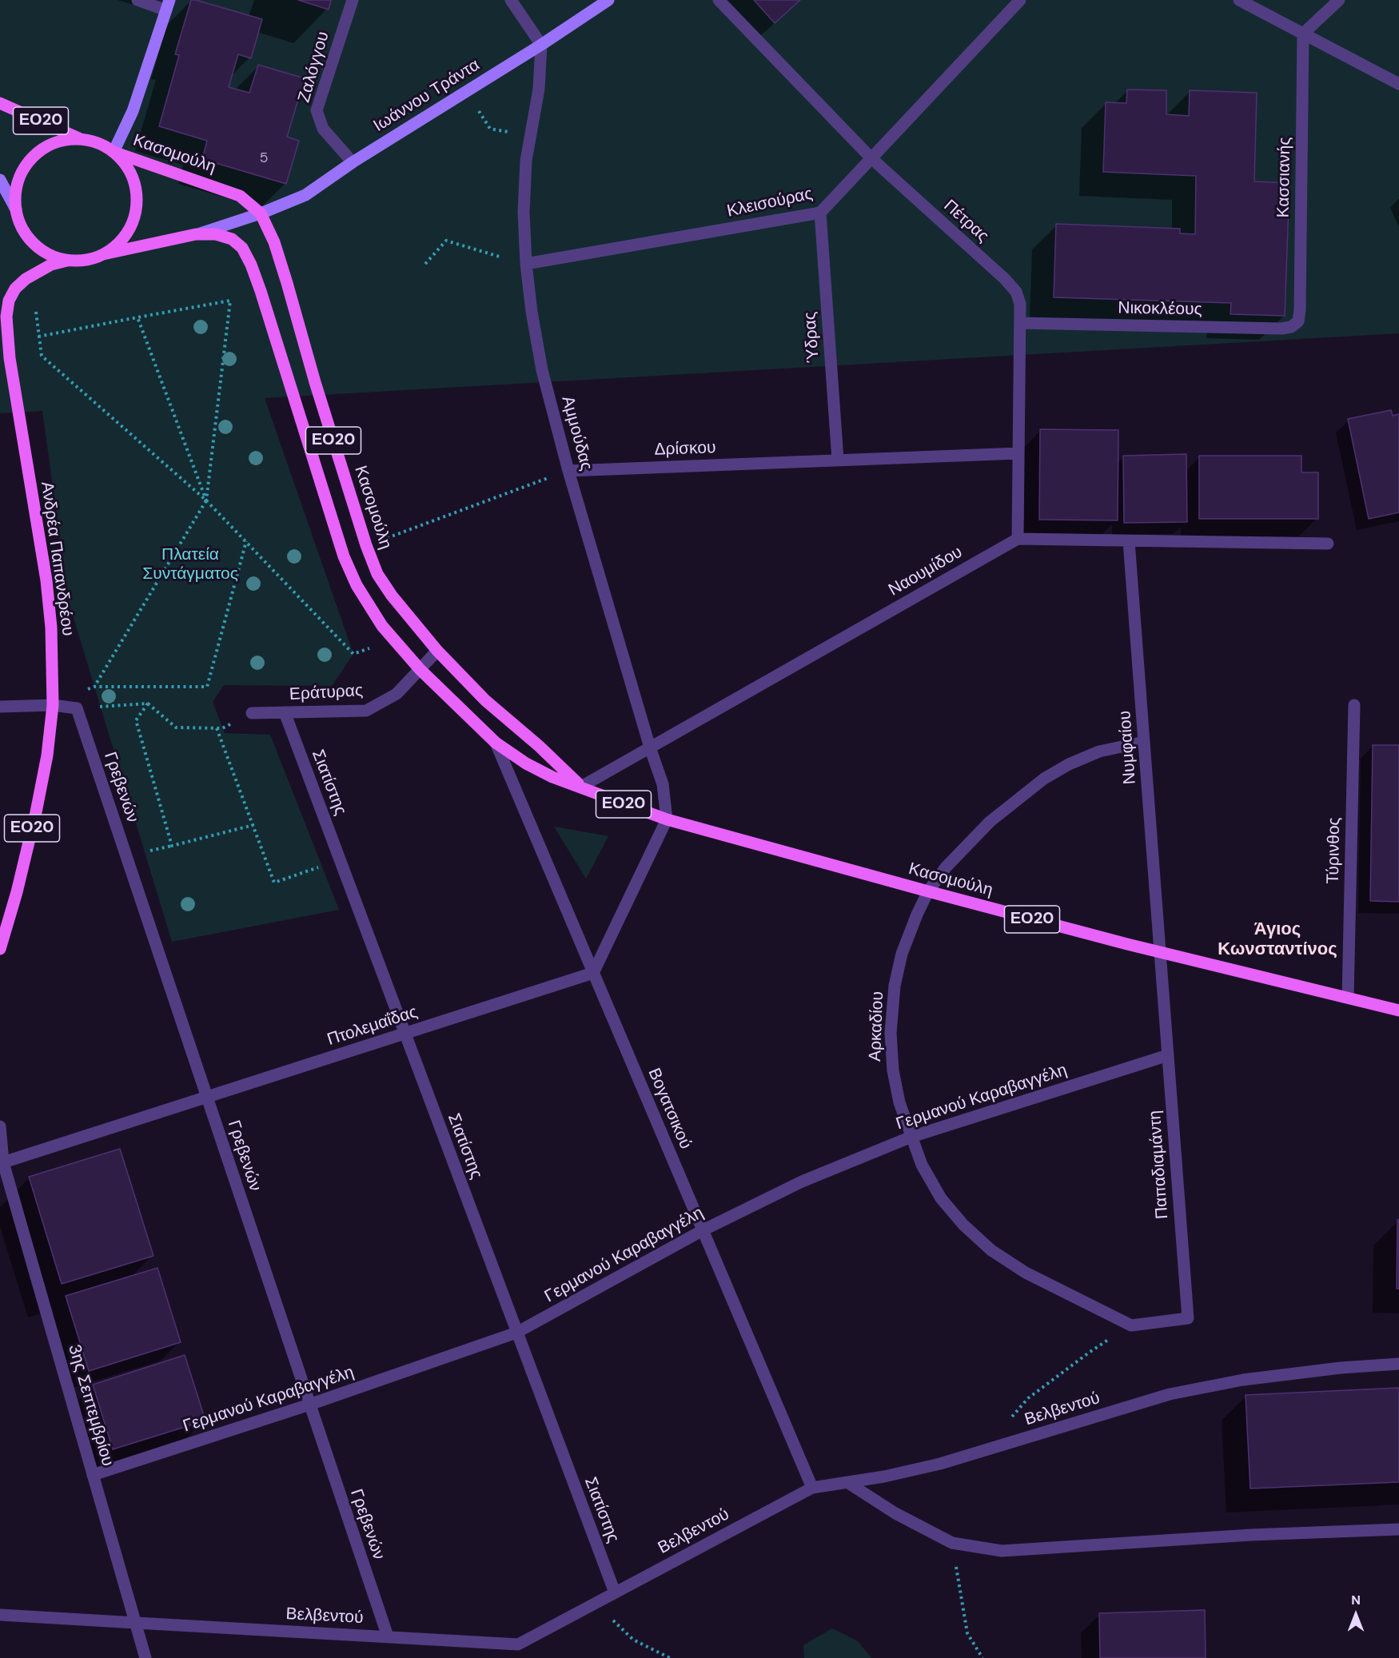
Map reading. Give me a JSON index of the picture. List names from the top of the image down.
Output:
{
  "streets": {
    "main road": [
      "Ιωάννου Τράντα",
      "ΕΟ20",
      "Κασομούλη",
      "Ανδρέα Παπανδρέου"
    ],
    "street": [
      "Ζαλόγγου",
      "Κασσιανής",
      "Κλεισούρας",
      "Πέτρας",
      "Νικοκλέους",
      "Ύδρας",
      "Αμμούδας",
      "Δρίσκου",
      "Ναουμίδου",
      "Εράτυρας",
      "Νυμφαίου",
      "Σιατίστης",
      "Γρεβενών",
      "Τύρινθος",
      "Πτολεμαΐδας",
      "Αρκαδίου",
      "Γερμανού Καραβαγγέλη",
      "Βογατσικού",
      "Παπαδιαμάντη",
      "3ης Σεπτεμβρίου",
      "Βελβεντού"
    ]
  },
  "crossings": [
    ["Ζαλόγγου", "Ιωάννου Τράντα"],
    ["Ιωάννου Τράντα", "Κασομούλη"],
    ["Ιωάννου Τράντα", "Αμμούδας"],
    ["ΕΟ20", "Κασομούλη"],
    ["ΕΟ20", "Ανδρέα Παπανδρέου"],
    ["Κασομούλη", "Αμμούδας"],
    ["Κασομούλη", "Ανδρέα Παπανδρέου"],
    ["Κασομούλη", "Ναουμίδου"],
    ["Κασομούλη", "Εράτυρας"],
    ["Κασομούλη", "Νυμφαίου"],
    ["Κασομούλη", "Τύρινθος"],
    ["Κασομούλη", "Αρκαδίου"],
    ["Κασομούλη", "Βογατσικού"],
    ["Κασομούλη", "Παπαδιαμάντη"],
    ["Κασσιανής", "Νικοκλέους"],
    ["Κλεισούρας", "Πέτρας"],
    ["Κλεισούρας", "Ύδρας"],
    ["Κλεισούρας", "Αμμούδας"],
    ["Πέτρας", "Νικοκλέους"],
    ["Πέτρας", "Δρίσκου"],
    ["Πέτρας", "Ναουμίδου"],
    ["Ύδρας", "Δρίσκου"],
    ["Αμμούδας", "Δρίσκου"],
    ["Αμμούδας", "Ναουμίδου"],
    ["Ανδρέα Παπανδρέου", "Γρεβενών"],
    ["Εράτυρας", "Σιατίστης"],
    ["Νυμφαίου", "Αρκαδίου"],
    ["Νυμφαίου", "Παπαδιαμάντη"],
    ["Σιατίστης", "Πτολεμαΐδας"],
    ["Σιατίστης", "Γερμανού Καραβαγγέλη"],
    ["Σιατίστης", "Βελβεντού"],
    ["Γρεβενών", "Πτολεμαΐδας"],
    ["Γρεβενών", "Γερμανού Καραβαγγέλη"],
    ["Γρεβενών", "Βελβεντού"],
    ["Πτολεμαΐδας", "Βογατσικού"],
    ["Πτολεμαΐδας", "3ης Σεπτεμβρίου"],
    ["Αρκαδίου", "Γερμανού Καραβαγγέλη"],
    ["Αρκαδίου", "Παπαδιαμάντη"],
    ["Γερμανού Καραβαγγέλη", "Βογατσικού"],
    ["Γερμανού Καραβαγγέλη", "Παπαδιαμάντη"],
    ["Γερμανού Καραβαγγέλη", "3ης Σεπτεμβρίου"],
    ["Βογατσικού", "Βελβεντού"],
    ["3ης Σεπτεμβρίου", "Βελβεντού"]
  ],
  "districts": ["Άγιος Κωνσταντίνος"],
  "parks": ["Πλατεία Συντάγματος"],
  "house_numbers": ["5"],
  "north": "top"
}
